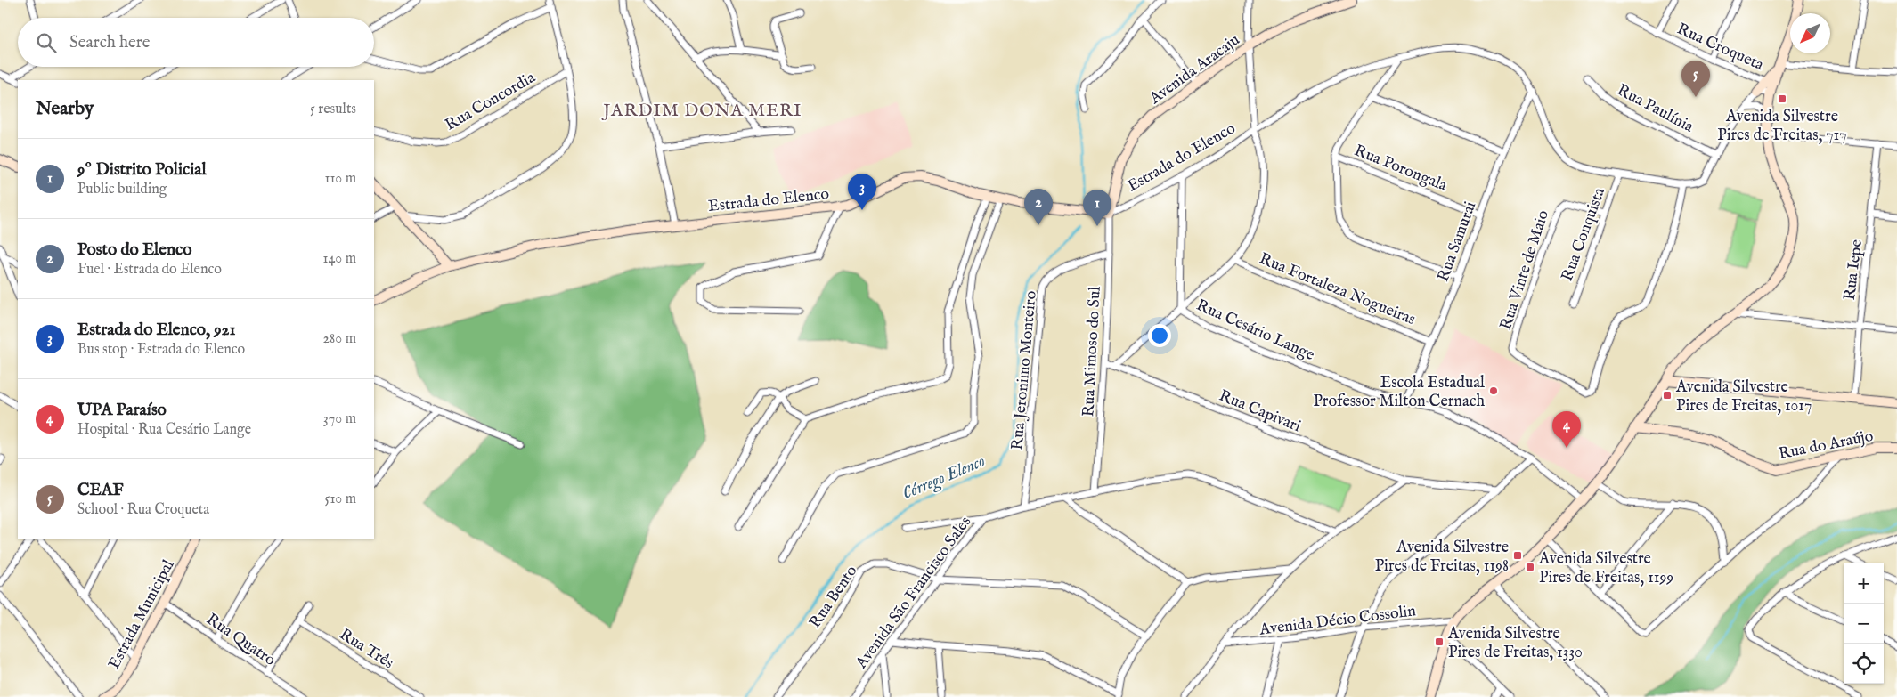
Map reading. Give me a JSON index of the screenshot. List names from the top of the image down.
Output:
{
  "streets": {
    "street": [
      "Rua Croqueta",
      "Avenida Aracaju",
      "Rua Concordia",
      "Rua Paulínia",
      "Estrada do Elenco",
      "Rua Porongala",
      "Rua Conquista",
      "Rua Samurai",
      "Rua Vinte de Maio",
      "Rua Iepe",
      "Rua Fortaleza Nogueiras",
      "Rua Cesário Lange",
      "Rua Mimoso do Sul",
      "Rua Jeronimo Monteiro",
      "Rua Capivari",
      "Rua do Araújo",
      "Avenida São Francisco Sales",
      "Rua Bento",
      "Estrada Municipal",
      "Avenida Décio Cossolin",
      "Rua Quatro",
      "Rua Três"
    ]
  },
  "crossings": [
    ["Avenida Aracaju", "Estrada do Elenco"],
    ["Avenida Aracaju", "Rua Mimoso do Sul"],
    ["Rua Paulínia", "Estrada do Elenco"],
    ["Estrada do Elenco", "Rua Conquista"],
    ["Estrada do Elenco", "Rua Samurai"],
    ["Estrada do Elenco", "Rua Vinte de Maio"],
    ["Estrada do Elenco", "Rua Mimoso do Sul"],
    ["Rua Porongala", "Rua Samurai"],
    ["Rua Conquista", "Rua Vinte de Maio"],
    ["Rua Samurai", "Rua Fortaleza Nogueiras"],
    ["Rua Samurai", "Rua Cesário Lange"],
    ["Rua Mimoso do Sul", "Rua Jeronimo Monteiro"],
    ["Rua Mimoso do Sul", "Rua Capivari"],
    ["Rua Mimoso do Sul", "Avenida São Francisco Sales"],
    ["Rua Jeronimo Monteiro", "Avenida São Francisco Sales"],
    ["Avenida São Francisco Sales", "Rua Bento"],
    ["Estrada Municipal", "Rua Quatro"]
  ],
  "districts": ["JARDIM DONA MERI"],
  "water": ["Córrego Elenco"],
  "places": {
    "transit": [
      "Avenida Silvestre Pires de Freitas, 717",
      "Avenida Silvestre Pires de Freitas, 1017",
      "Avenida Silvestre Pires de Freitas, 1198",
      "Avenida Silvestre Pires de Freitas, 1199",
      "Avenida Silvestre Pires de Freitas, 1330"
    ],
    "other": ["Escola Estadual Professor Milton Cernach"]
  },
  "north": "bottom left",
  "page": {
    "search": "Search here",
    "pins": [
      "5",
      "3",
      "2",
      "1",
      "4"
    ],
    "heading": ["Nearby", "5 results"],
    "list": [
      {
        "mark": "1",
        "name": "9º Distrito Policial",
        "note": "Public building",
        "value": "110 m"
      },
      {
        "mark": "2",
        "name": "Posto do Elenco",
        "note": "Fuel · Estrada do Elenco",
        "value": "140 m"
      },
      {
        "mark": "3",
        "name": "Estrada do Elenco, 921",
        "note": "Bus stop · Estrada do Elenco",
        "value": "280 m"
      },
      {
        "mark": "4",
        "name": "UPA Paraíso",
        "note": "Hospital · Rua Cesário Lange",
        "value": "370 m"
      },
      {
        "mark": "5",
        "name": "CEAF",
        "note": "School · Rua Croqueta",
        "value": "510 m"
      }
    ],
    "map_buttons": ["+", "−"]
  }
}
